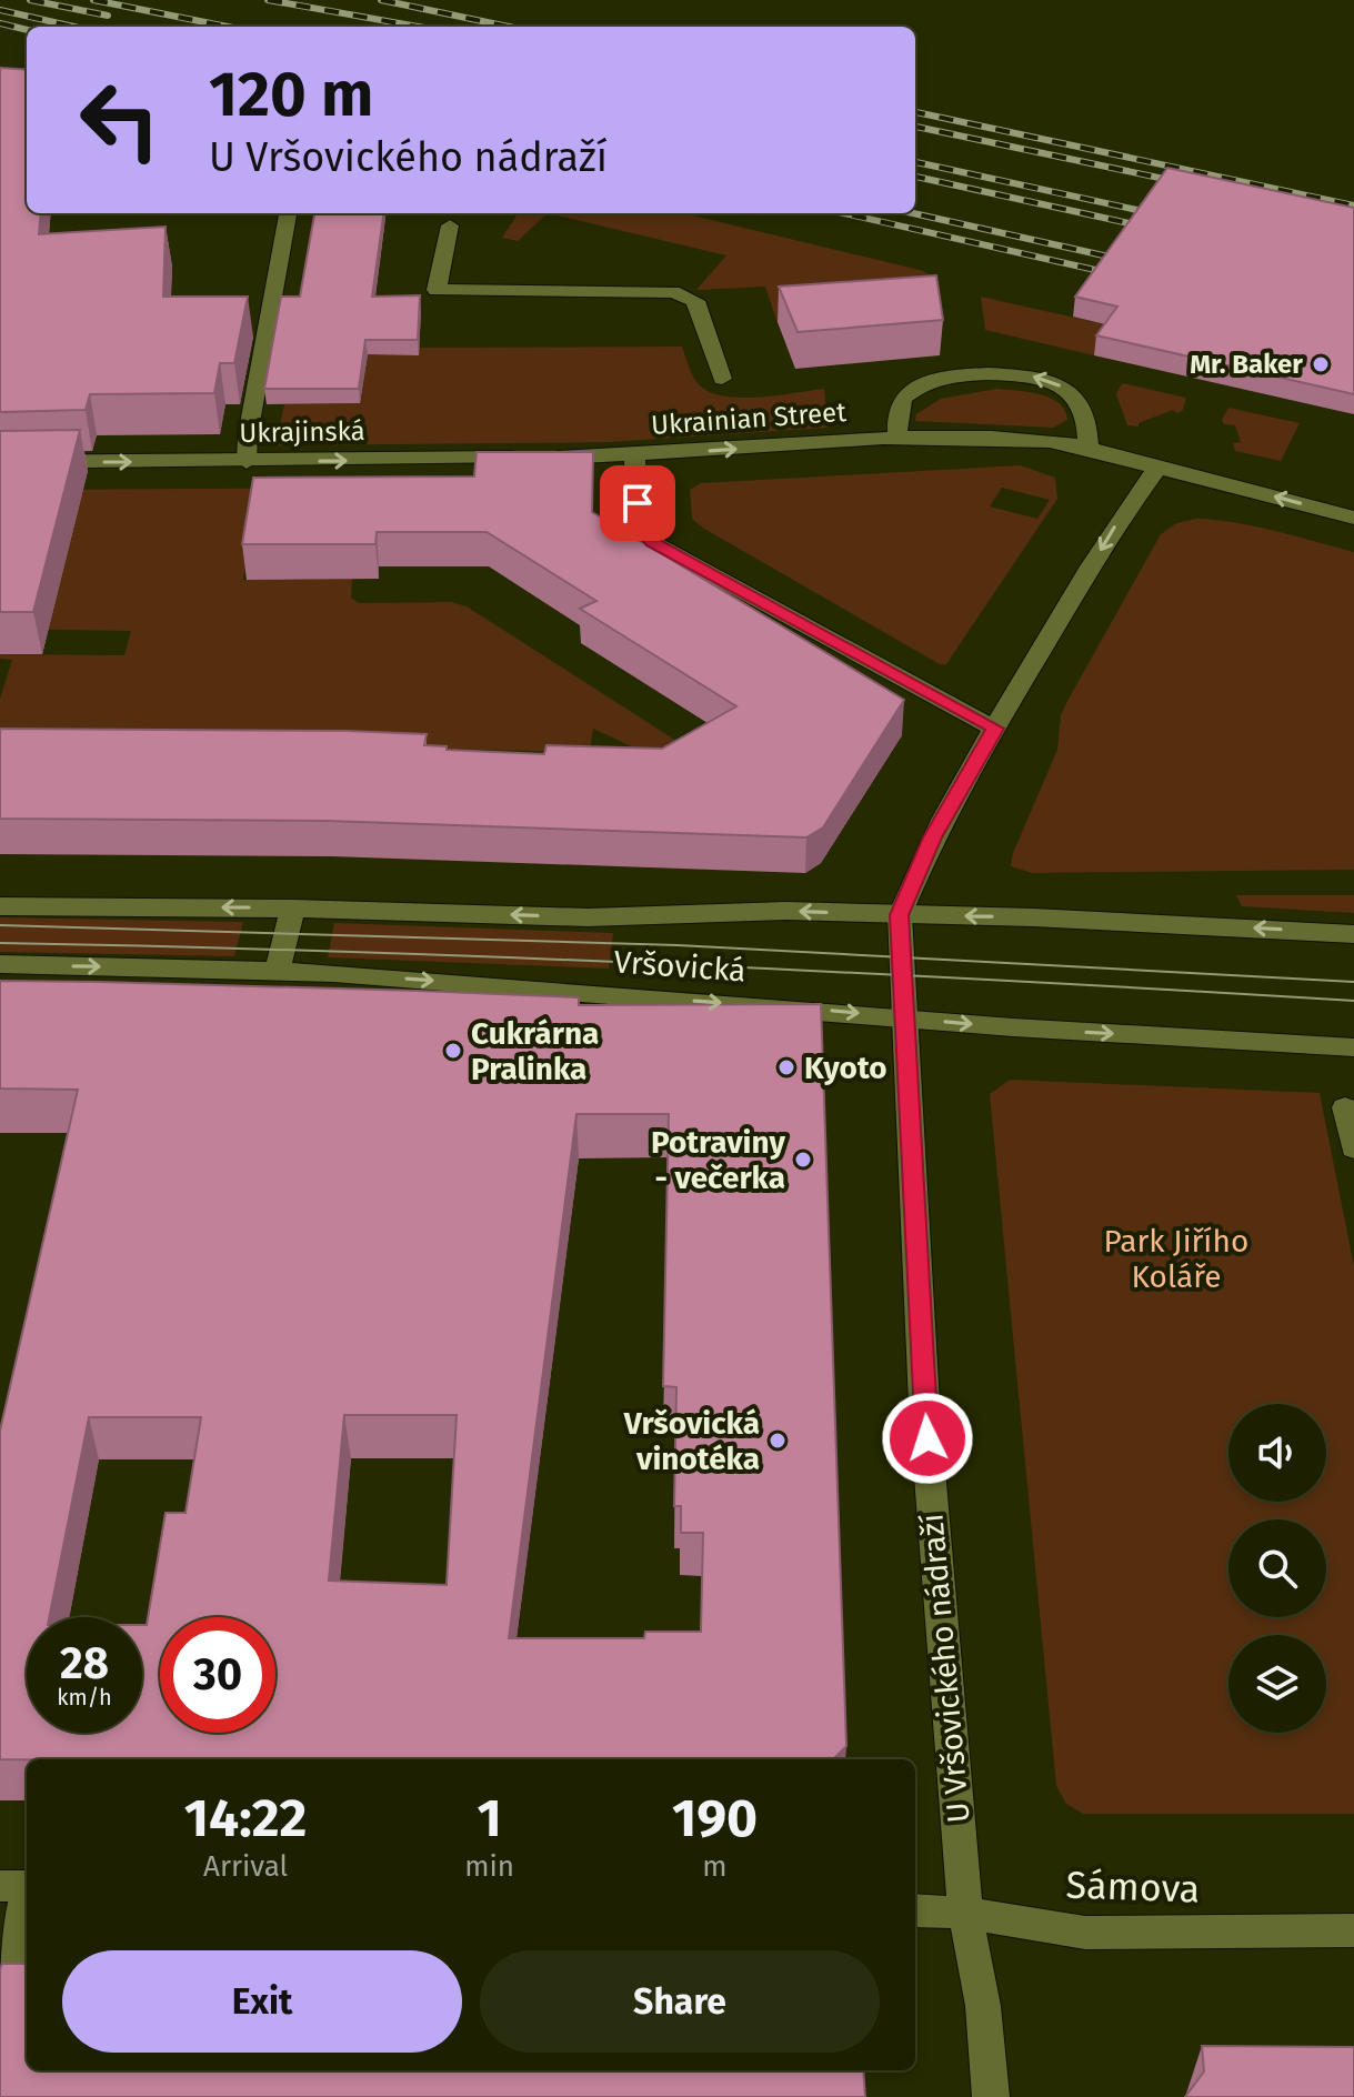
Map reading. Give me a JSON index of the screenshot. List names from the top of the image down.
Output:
{
  "streets": {
    "street": [
      "Ukrainian Street",
      "Ukrajinská",
      "Vršovická",
      "U Vršovického nádraží",
      "Sámova"
    ]
  },
  "crossings": [
    ["Ukrainian Street", "Ukrajinská"],
    ["Ukrainian Street", "U Vršovického nádraží"],
    ["Vršovická", "U Vršovického nádraží"],
    ["U Vršovického nádraží", "Sámova"]
  ],
  "one_way": ["Ukrajinská"],
  "parks": ["Park Jiřího Koláře"],
  "places": [
    "Mr. Baker",
    "Cukrárna Pralinka",
    "Kyoto",
    "Potraviny - večerka",
    "Vršovická vinotéka"
  ],
  "page": {
    "turn": ["120 m", "U Vršovického nádraží"],
    "speed": "28 km/h",
    "limit": "30",
    "eta": [
      "14:22",
      "Arrival",
      "1",
      "min",
      "190",
      "m"
    ],
    "buttons": ["Exit", "Share"]
  }
}
